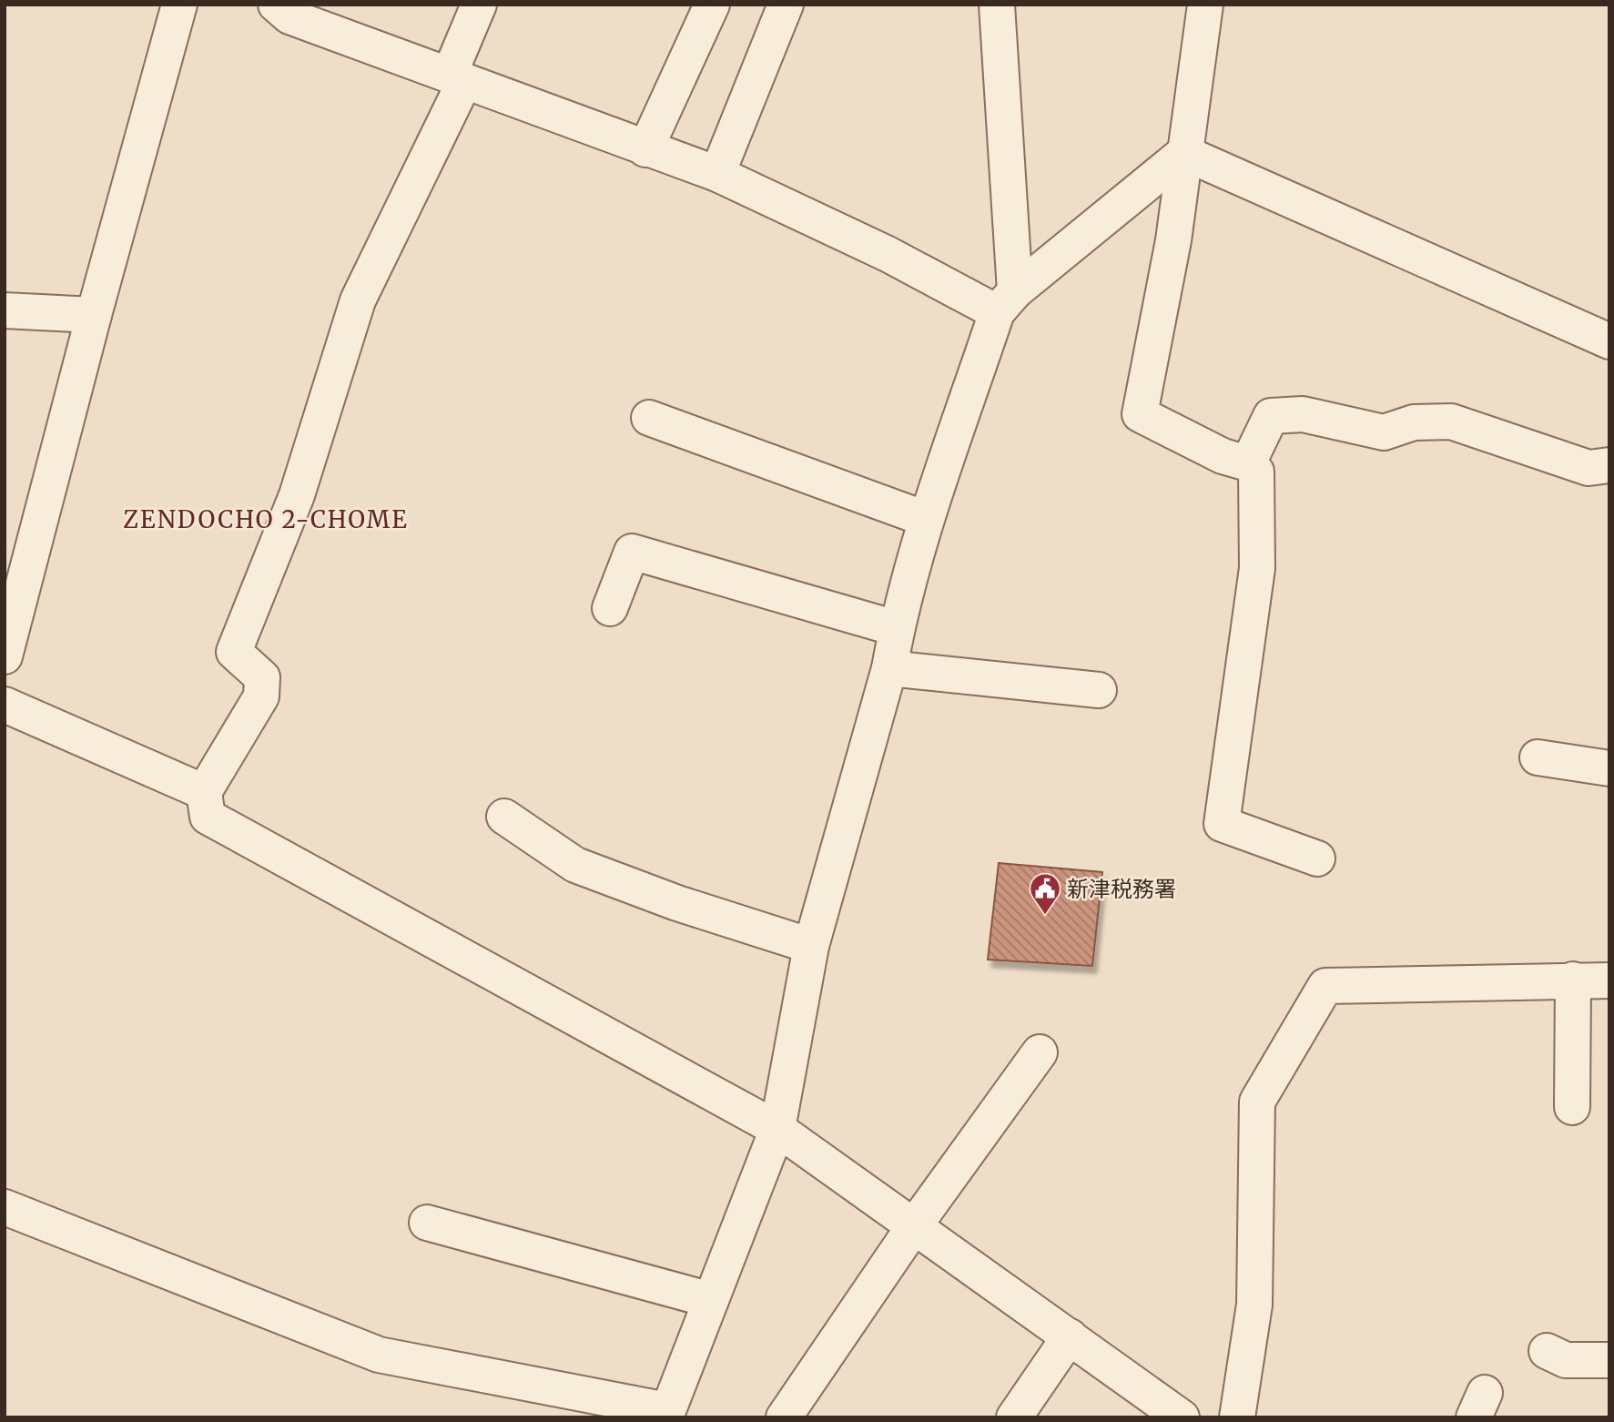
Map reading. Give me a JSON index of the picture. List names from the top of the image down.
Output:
{
  "districts": ["ZENDOCHO 2-CHOME"],
  "places": {
    "public building": ["新津税務署"]
  }
}
